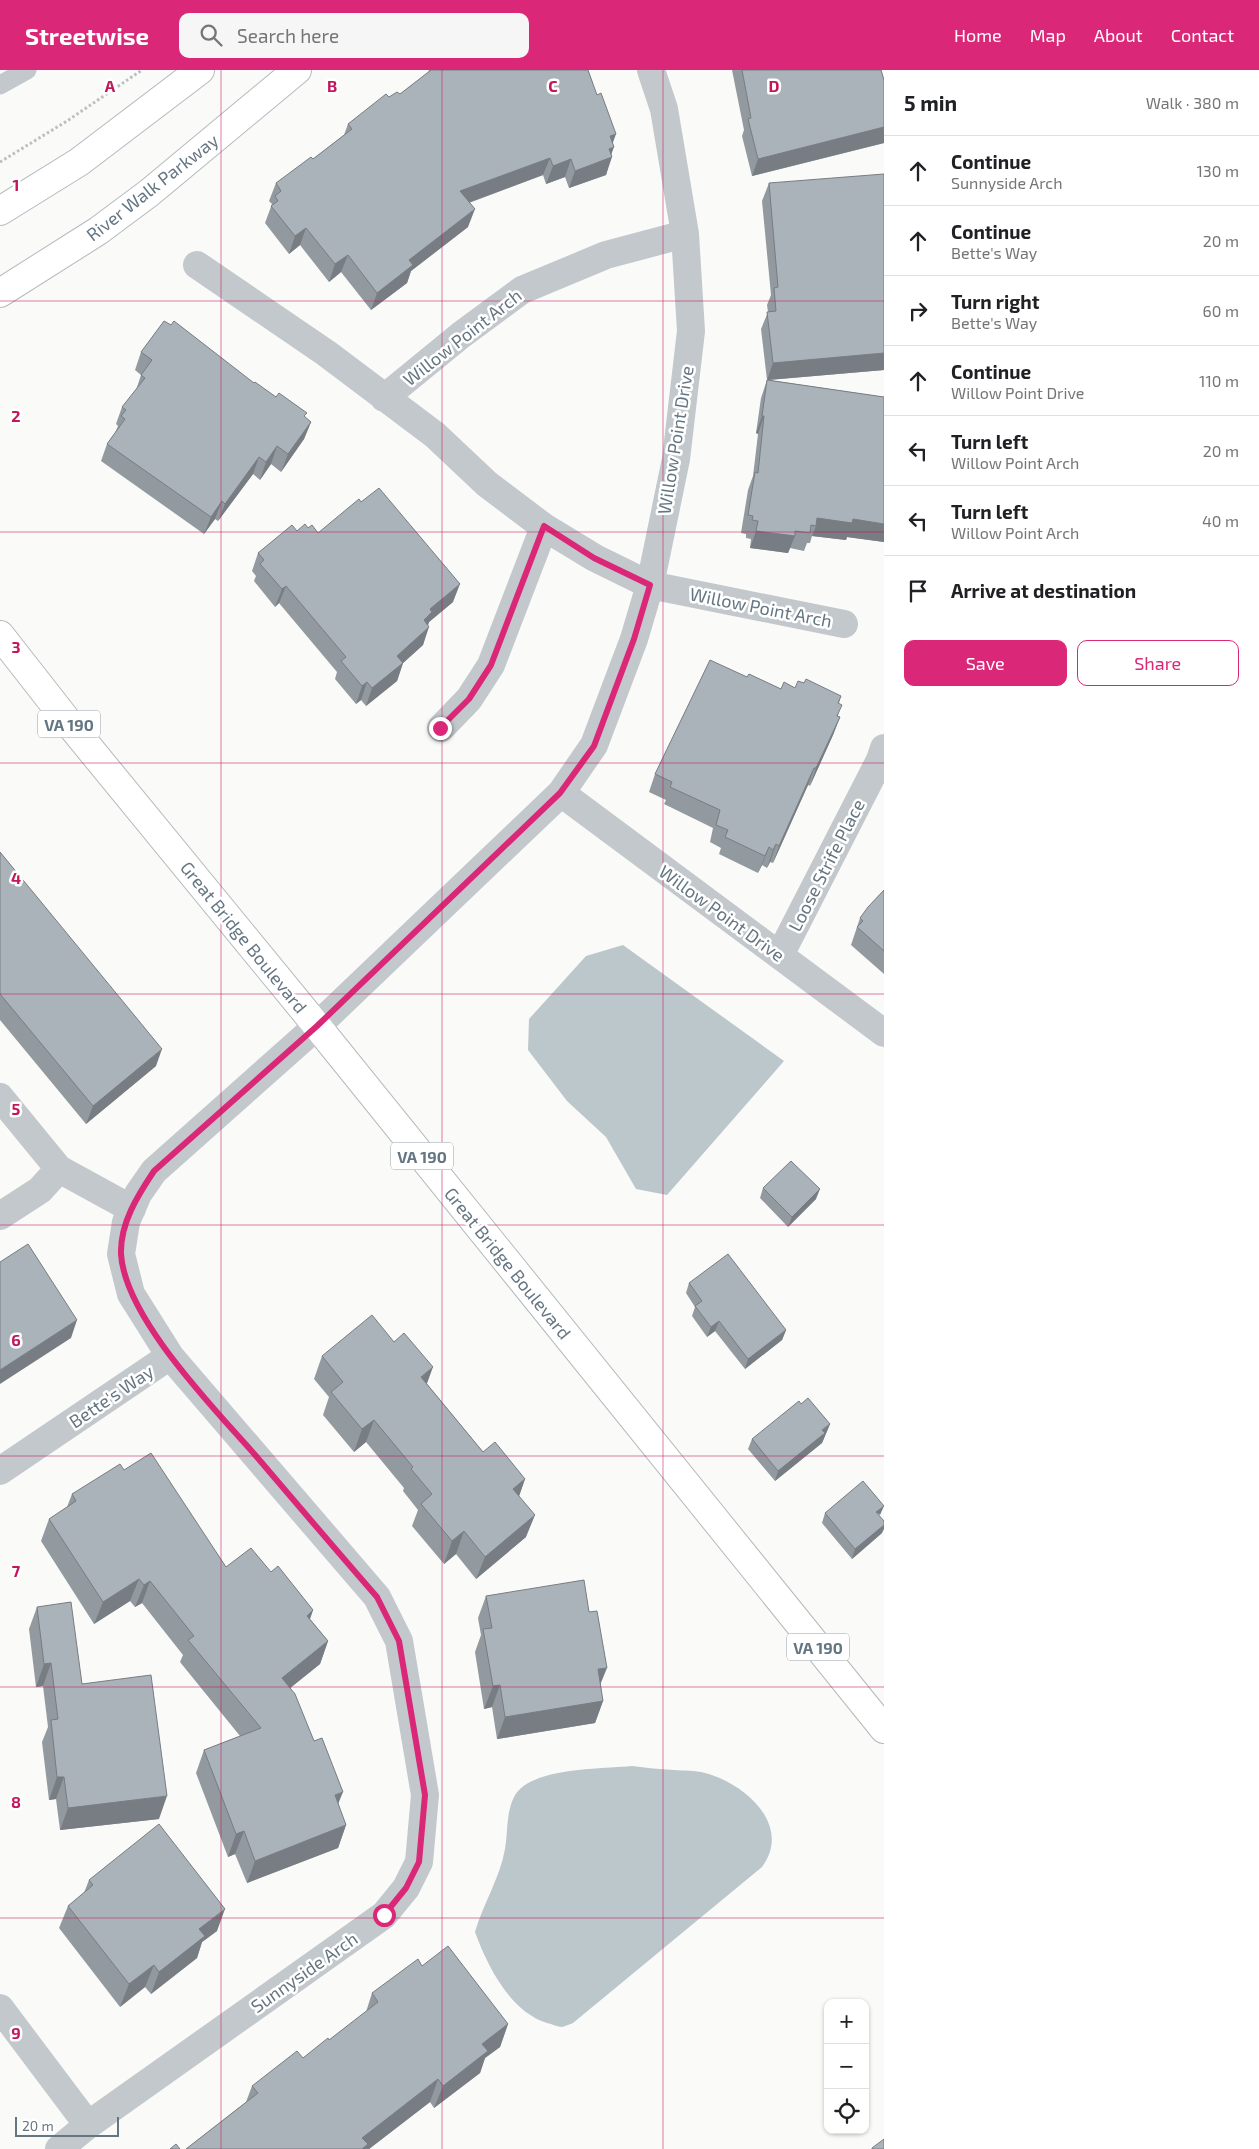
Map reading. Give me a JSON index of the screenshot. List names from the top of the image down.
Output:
{
  "streets": {
    "main road": ["River Walk Parkway", "VA 190", "Great Bridge Boulevard"],
    "street": [
      "Willow Point Arch",
      "Willow Point Drive",
      "Loose Strife Place",
      "Bette's Way",
      "Sunnyside Arch"
    ]
  },
  "crossings": [
    ["Willow Point Arch", "Willow Point Drive"],
    ["Willow Point Drive", "Loose Strife Place"],
    ["Willow Point Drive", "Great Bridge Boulevard"],
    ["Willow Point Drive", "Bette's Way"],
    ["Great Bridge Boulevard", "Bette's Way"],
    ["Bette's Way", "Sunnyside Arch"]
  ],
  "scale_bar": "20 m",
  "page": {
    "header": "Streetwise",
    "search": "Search here",
    "nav": [
      "Home",
      "Map",
      "About",
      "Contact"
    ],
    "heading": ["5 min", "Walk · 380 m"],
    "list": [
      ["Continue", "Sunnyside Arch", "130 m"],
      ["Continue", "Bette's Way", "20 m"],
      ["Turn right", "Bette's Way", "60 m"],
      ["Continue", "Willow Point Drive", "110 m"],
      ["Turn left", "Willow Point Arch", "20 m"],
      ["Turn left", "Willow Point Arch", "40 m"],
      "Arrive at destination"
    ],
    "buttons": ["Save", "Share"],
    "map_buttons": ["+", "−"],
    "scale": "20 m"
  },
  "grid": {
    "columns": [
      "A",
      "B",
      "C",
      "D"
    ],
    "rows": [
      "1",
      "2",
      "3",
      "4",
      "5",
      "6",
      "7",
      "8",
      "9"
    ]
  }
}
